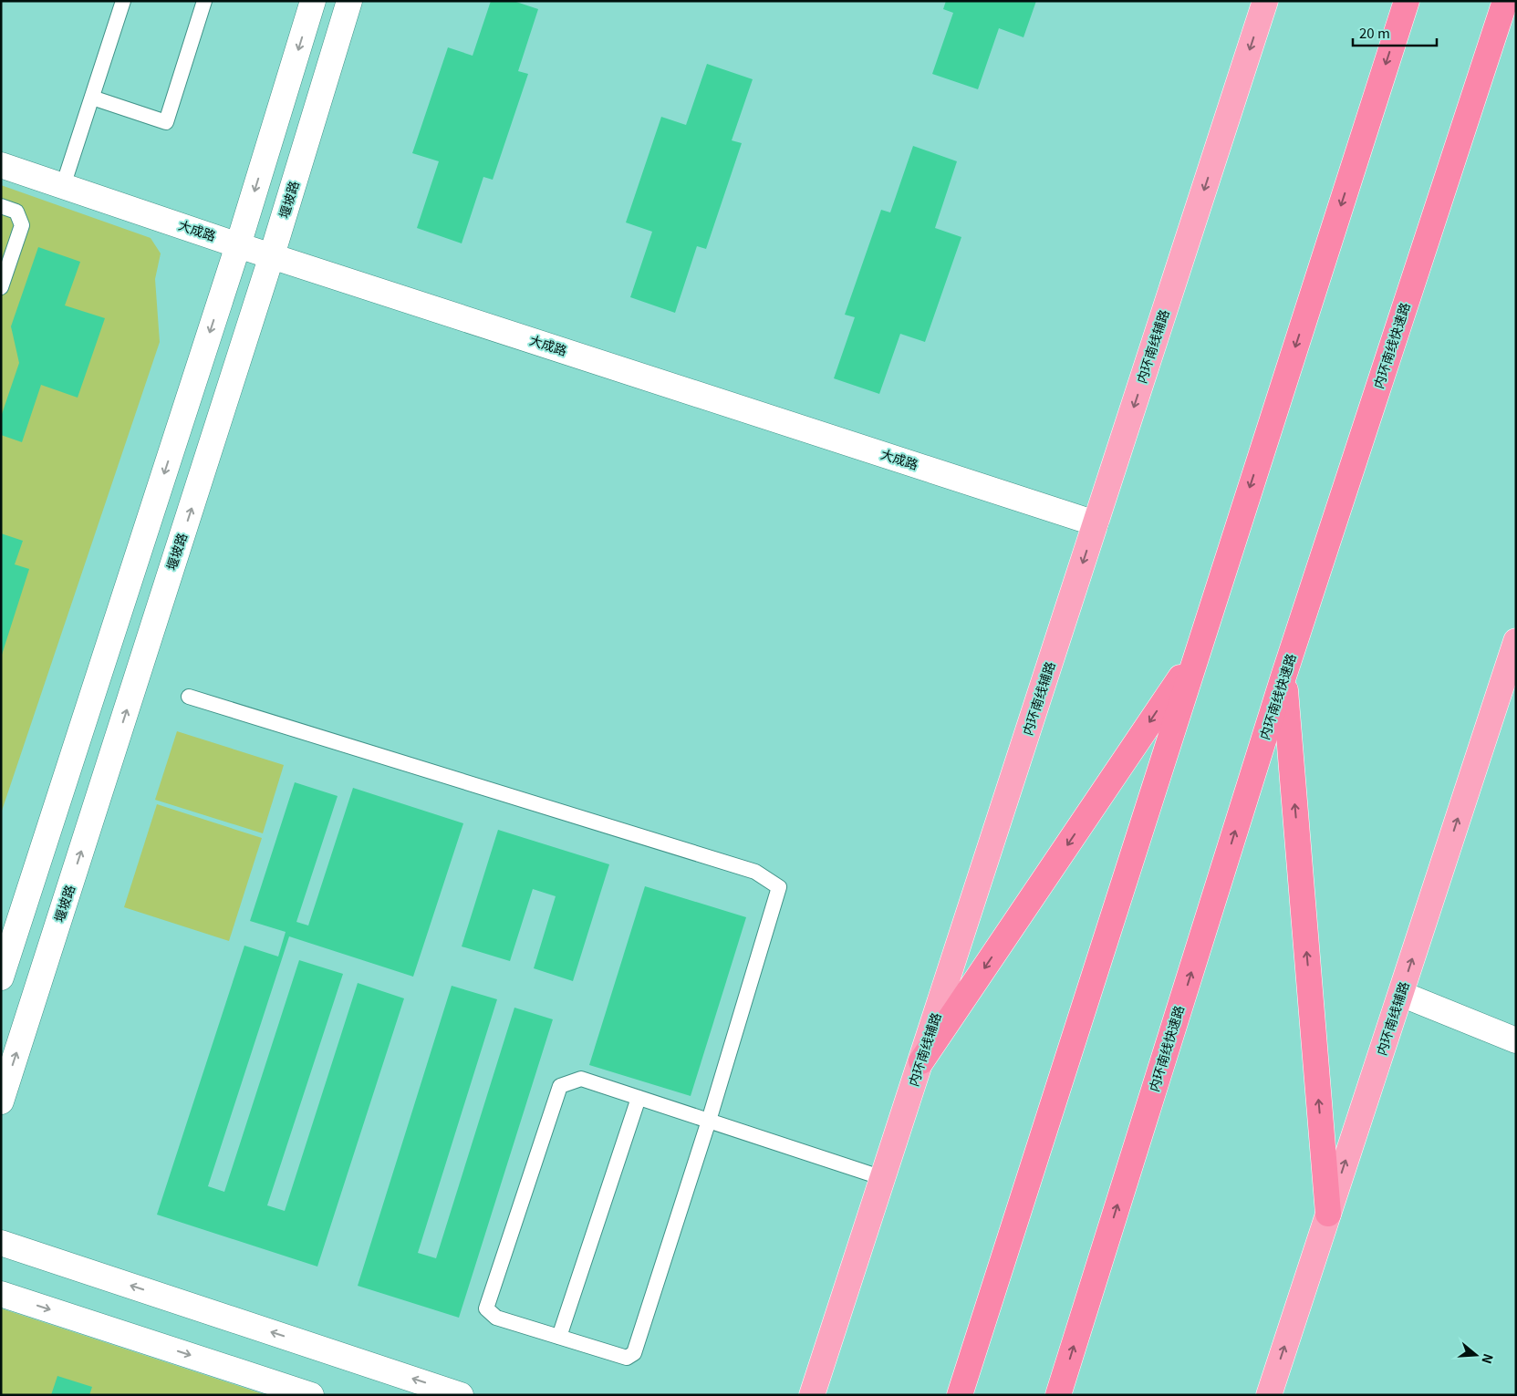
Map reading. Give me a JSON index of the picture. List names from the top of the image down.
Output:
{
  "streets": {
    "highway": ["内环南线快速路"],
    "main road": ["内环南线辅路"],
    "street": ["堰坡路", "大成路"]
  },
  "crossings": [
    ["堰坡路", "大成路"],
    ["大成路", "内环南线辅路"]
  ],
  "scale_bar": "20 m",
  "north": "right"
}
